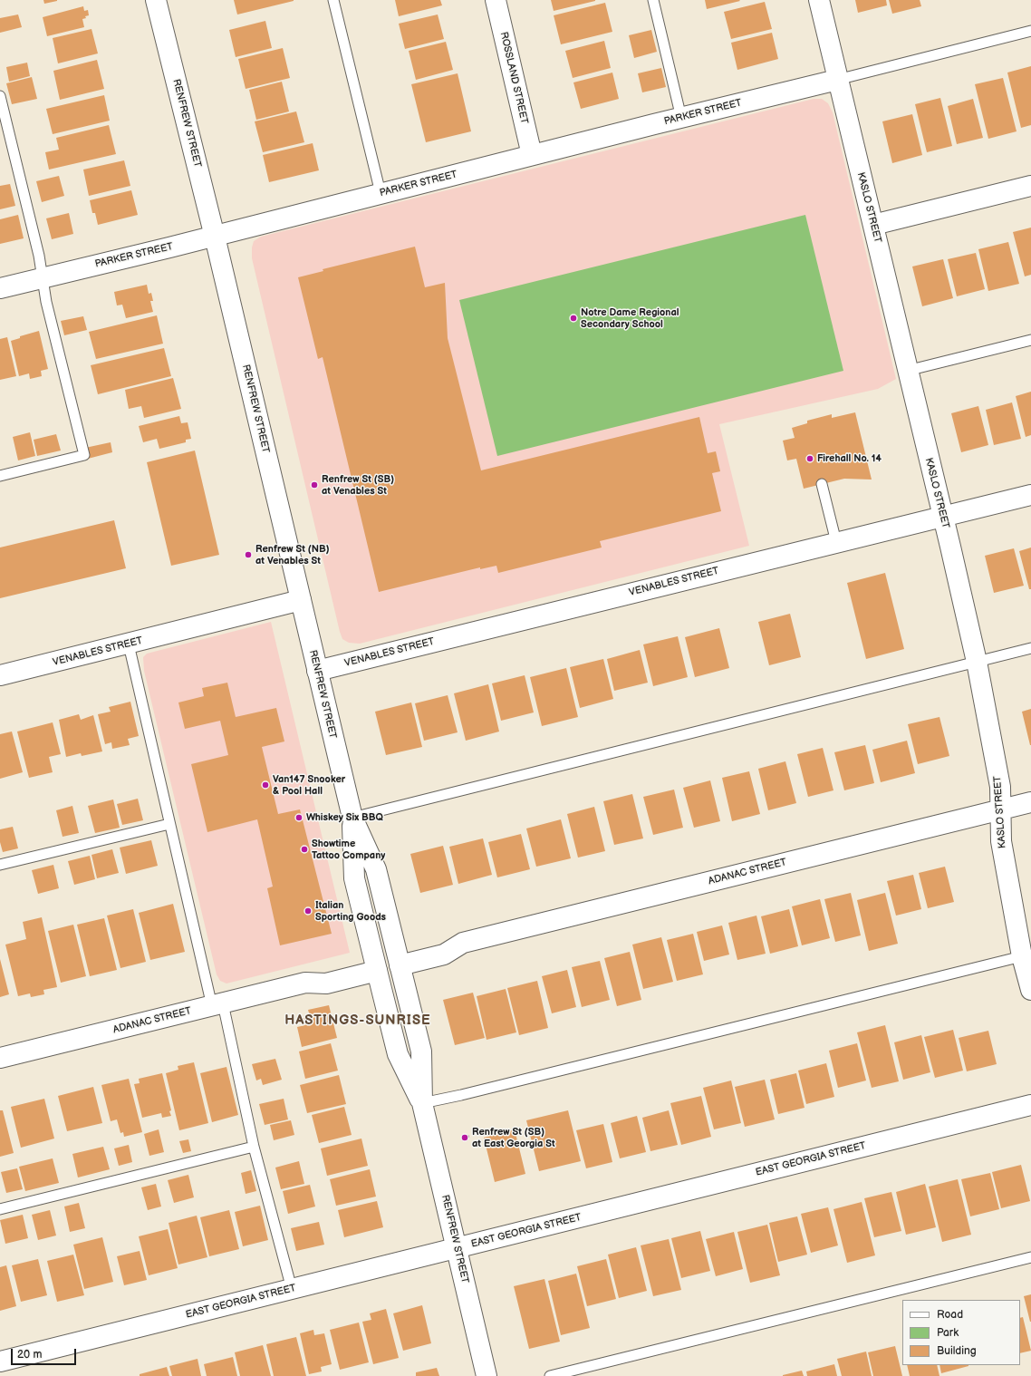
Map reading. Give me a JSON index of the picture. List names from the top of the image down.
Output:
{
  "streets": {
    "street": [
      "ROSSLAND STREET",
      "PARKER STREET",
      "RENFREW STREET",
      "KASLO STREET",
      "VENABLES STREET",
      "ADANAC STREET",
      "EAST GEORGIA STREET"
    ]
  },
  "crossings": [
    ["ROSSLAND STREET", "PARKER STREET"],
    ["PARKER STREET", "RENFREW STREET"],
    ["PARKER STREET", "KASLO STREET"],
    ["RENFREW STREET", "VENABLES STREET"],
    ["RENFREW STREET", "ADANAC STREET"],
    ["RENFREW STREET", "EAST GEORGIA STREET"],
    ["KASLO STREET", "VENABLES STREET"],
    ["KASLO STREET", "ADANAC STREET"]
  ],
  "districts": ["HASTINGS-SUNRISE"],
  "places": [
    "Notre Dame Regional Secondary School",
    "Firehall No. 14",
    "Renfrew St (SB) at Venables St",
    "Renfrew St (NB) at Venables St",
    "Van147 Snooker & Pool Hall",
    "Whiskey Six BBQ",
    "Showtime Tattoo Company",
    "Italian Sporting Goods",
    "Renfrew St (SB) at East Georgia St"
  ],
  "legend": ["Road", "Park", "Building"],
  "scale_bar": "20 m"
}
